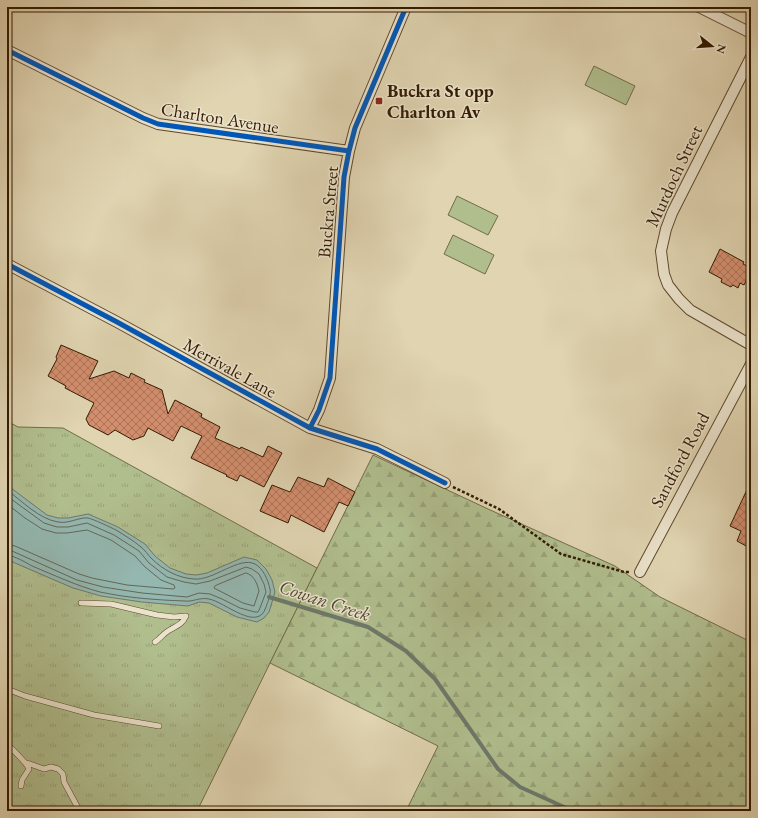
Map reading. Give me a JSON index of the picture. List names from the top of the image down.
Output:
{
  "streets": {
    "street": [
      "Charlton Avenue",
      "Murdoch Street",
      "Buckra Street",
      "Merrivale Lane",
      "Sandford Road"
    ]
  },
  "crossings": [
    ["Charlton Avenue", "Buckra Street"],
    ["Buckra Street", "Merrivale Lane"]
  ],
  "water": ["Cowan Creek"],
  "places": {
    "transit": ["Buckra St opp Charlton Av"]
  },
  "north": "right"
}
